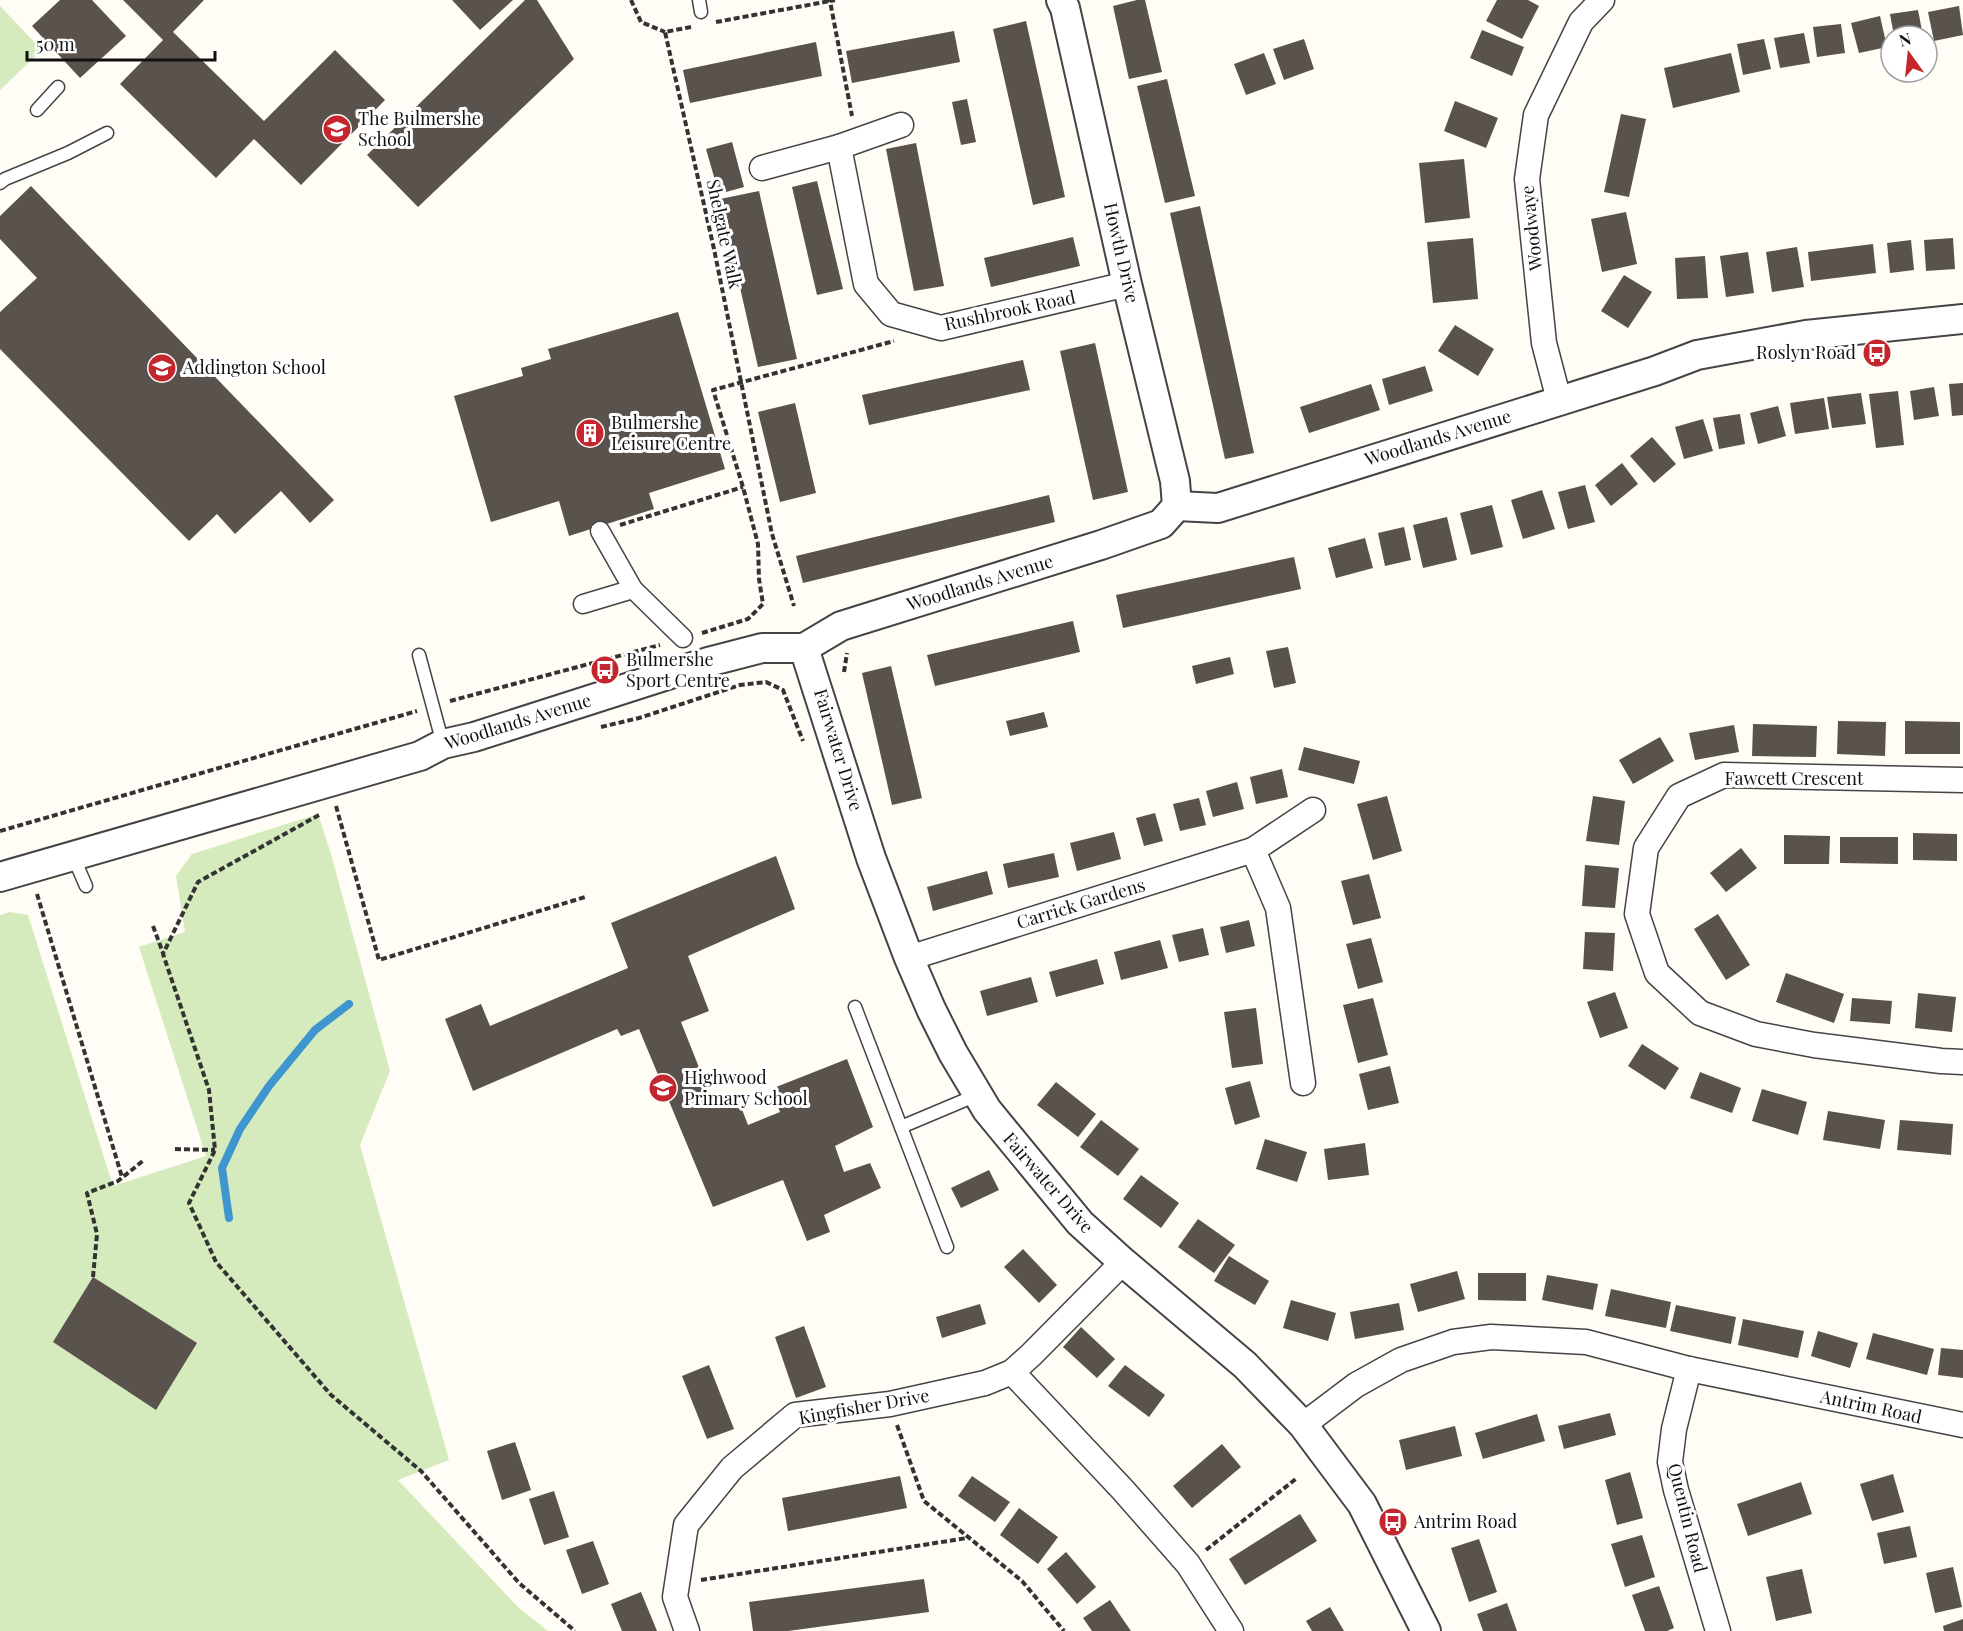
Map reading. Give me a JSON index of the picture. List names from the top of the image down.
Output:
{
  "streets": {
    "street": [
      "Woodwaye",
      "Howth Drive",
      "Rushbrook Road",
      "Woodlands Avenue",
      "Fairwater Drive",
      "Fawcett Crescent",
      "Carrick Gardens",
      "Kingfisher Drive",
      "Antrim Road",
      "Quentin Road"
    ],
    "path": ["Shelgate Walk"]
  },
  "crossings": [
    ["Woodwaye", "Woodlands Avenue"],
    ["Howth Drive", "Rushbrook Road"],
    ["Howth Drive", "Woodlands Avenue"],
    ["Woodlands Avenue", "Fairwater Drive"],
    ["Fairwater Drive", "Carrick Gardens"],
    ["Fairwater Drive", "Kingfisher Drive"],
    ["Fairwater Drive", "Antrim Road"],
    ["Antrim Road", "Quentin Road"]
  ],
  "places": {
    "school or university": ["The Bulmershe School", "Addington School", "Highwood Primary School"],
    "bus stop": ["Roslyn Road", "Bulmershe Sport Centre", "Antrim Road"],
    "building": ["Bulmershe Leisure Centre"]
  },
  "scale_bar": "50 m",
  "north": "top"
}
